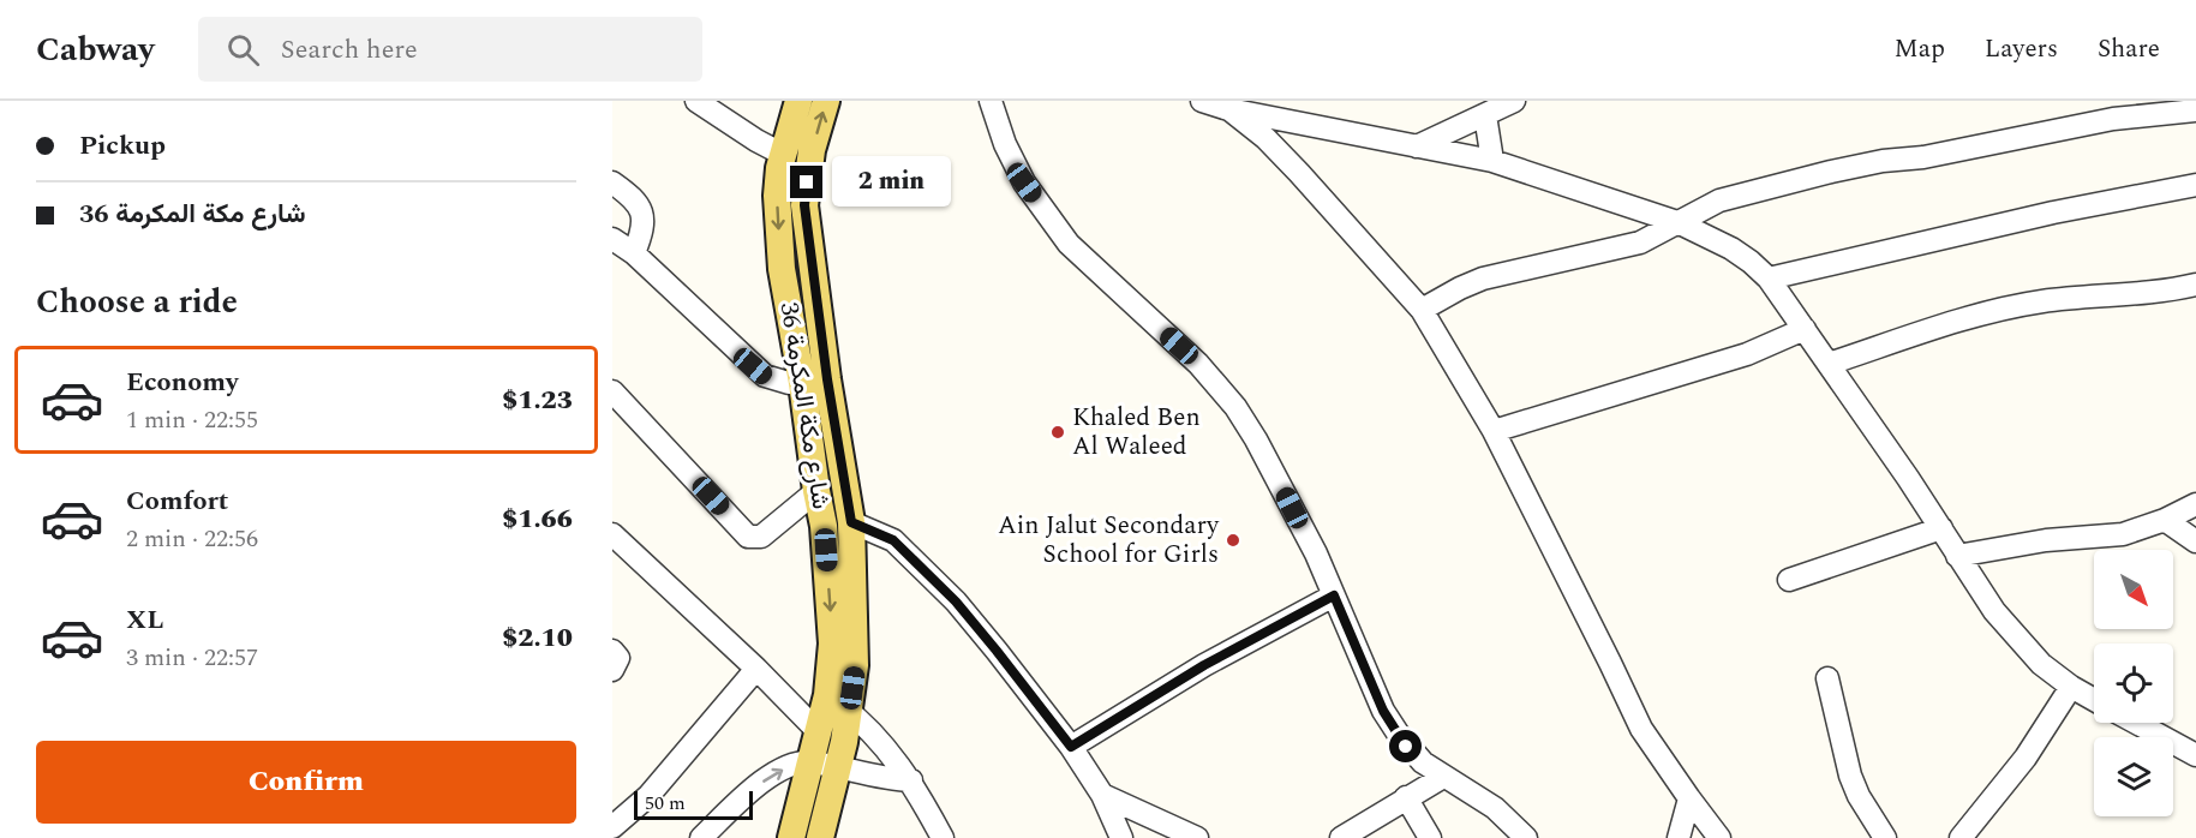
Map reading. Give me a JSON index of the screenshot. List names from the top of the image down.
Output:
{
  "streets": {
    "main road": ["شارع مكة المكرمة 36"]
  },
  "places": ["Khaled Ben Al Waleed", "Ain Jalut Secondary School for Girls"],
  "scale_bar": "50 m",
  "north": "bottom right",
  "page": {
    "header": "Cabway",
    "search": "Search here",
    "nav": ["Map", "Layers", "Share"],
    "banner": ["Pickup", "شارع مكة المكرمة 36"],
    "bubble": "2 min",
    "heading": "Choose a ride",
    "list": [
      {
        "name": "Economy",
        "note": "1 min · 22:55",
        "value": "$1.23"
      },
      {
        "name": "Comfort",
        "note": "2 min · 22:56",
        "value": "$1.66"
      },
      {
        "name": "XL",
        "note": "3 min · 22:57",
        "value": "$2.10"
      }
    ],
    "buttons": "Confirm",
    "scale": "50 m"
  }
}
